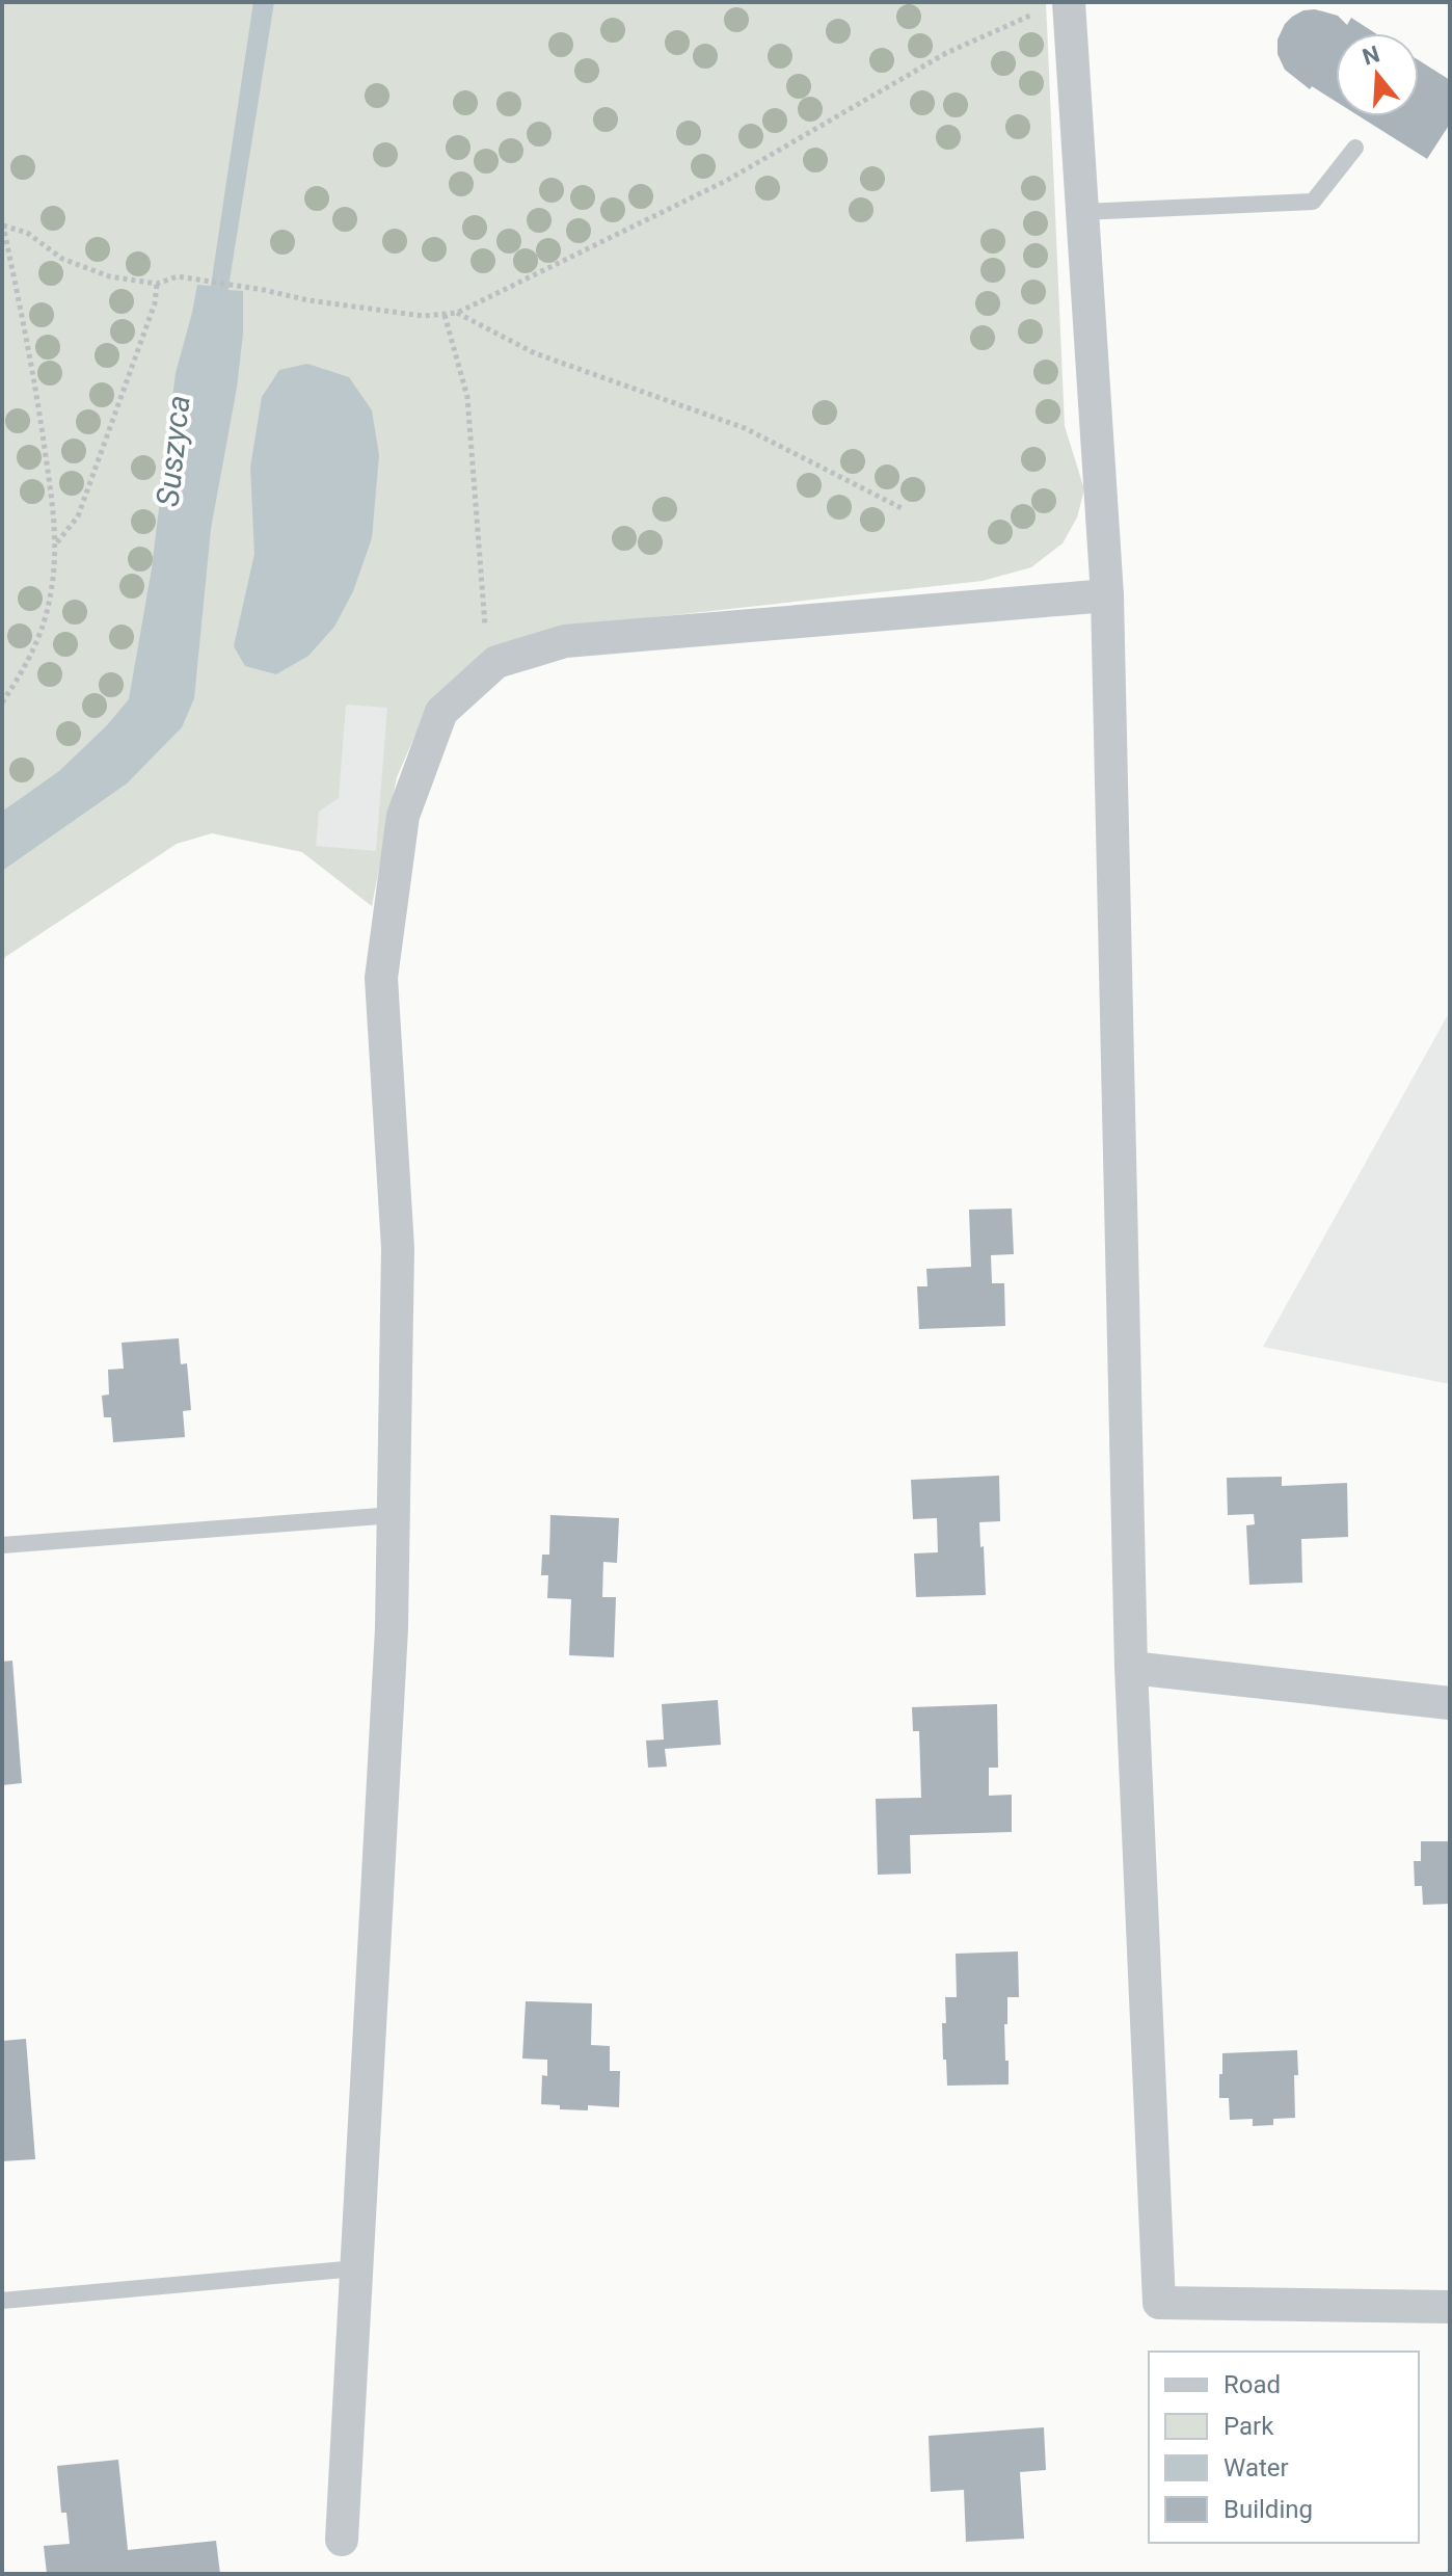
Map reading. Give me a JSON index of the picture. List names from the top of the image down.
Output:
{
  "water": ["Suszyca"],
  "legend": [
    "Road",
    "Park",
    "Water",
    "Building"
  ],
  "north": "top"
}
